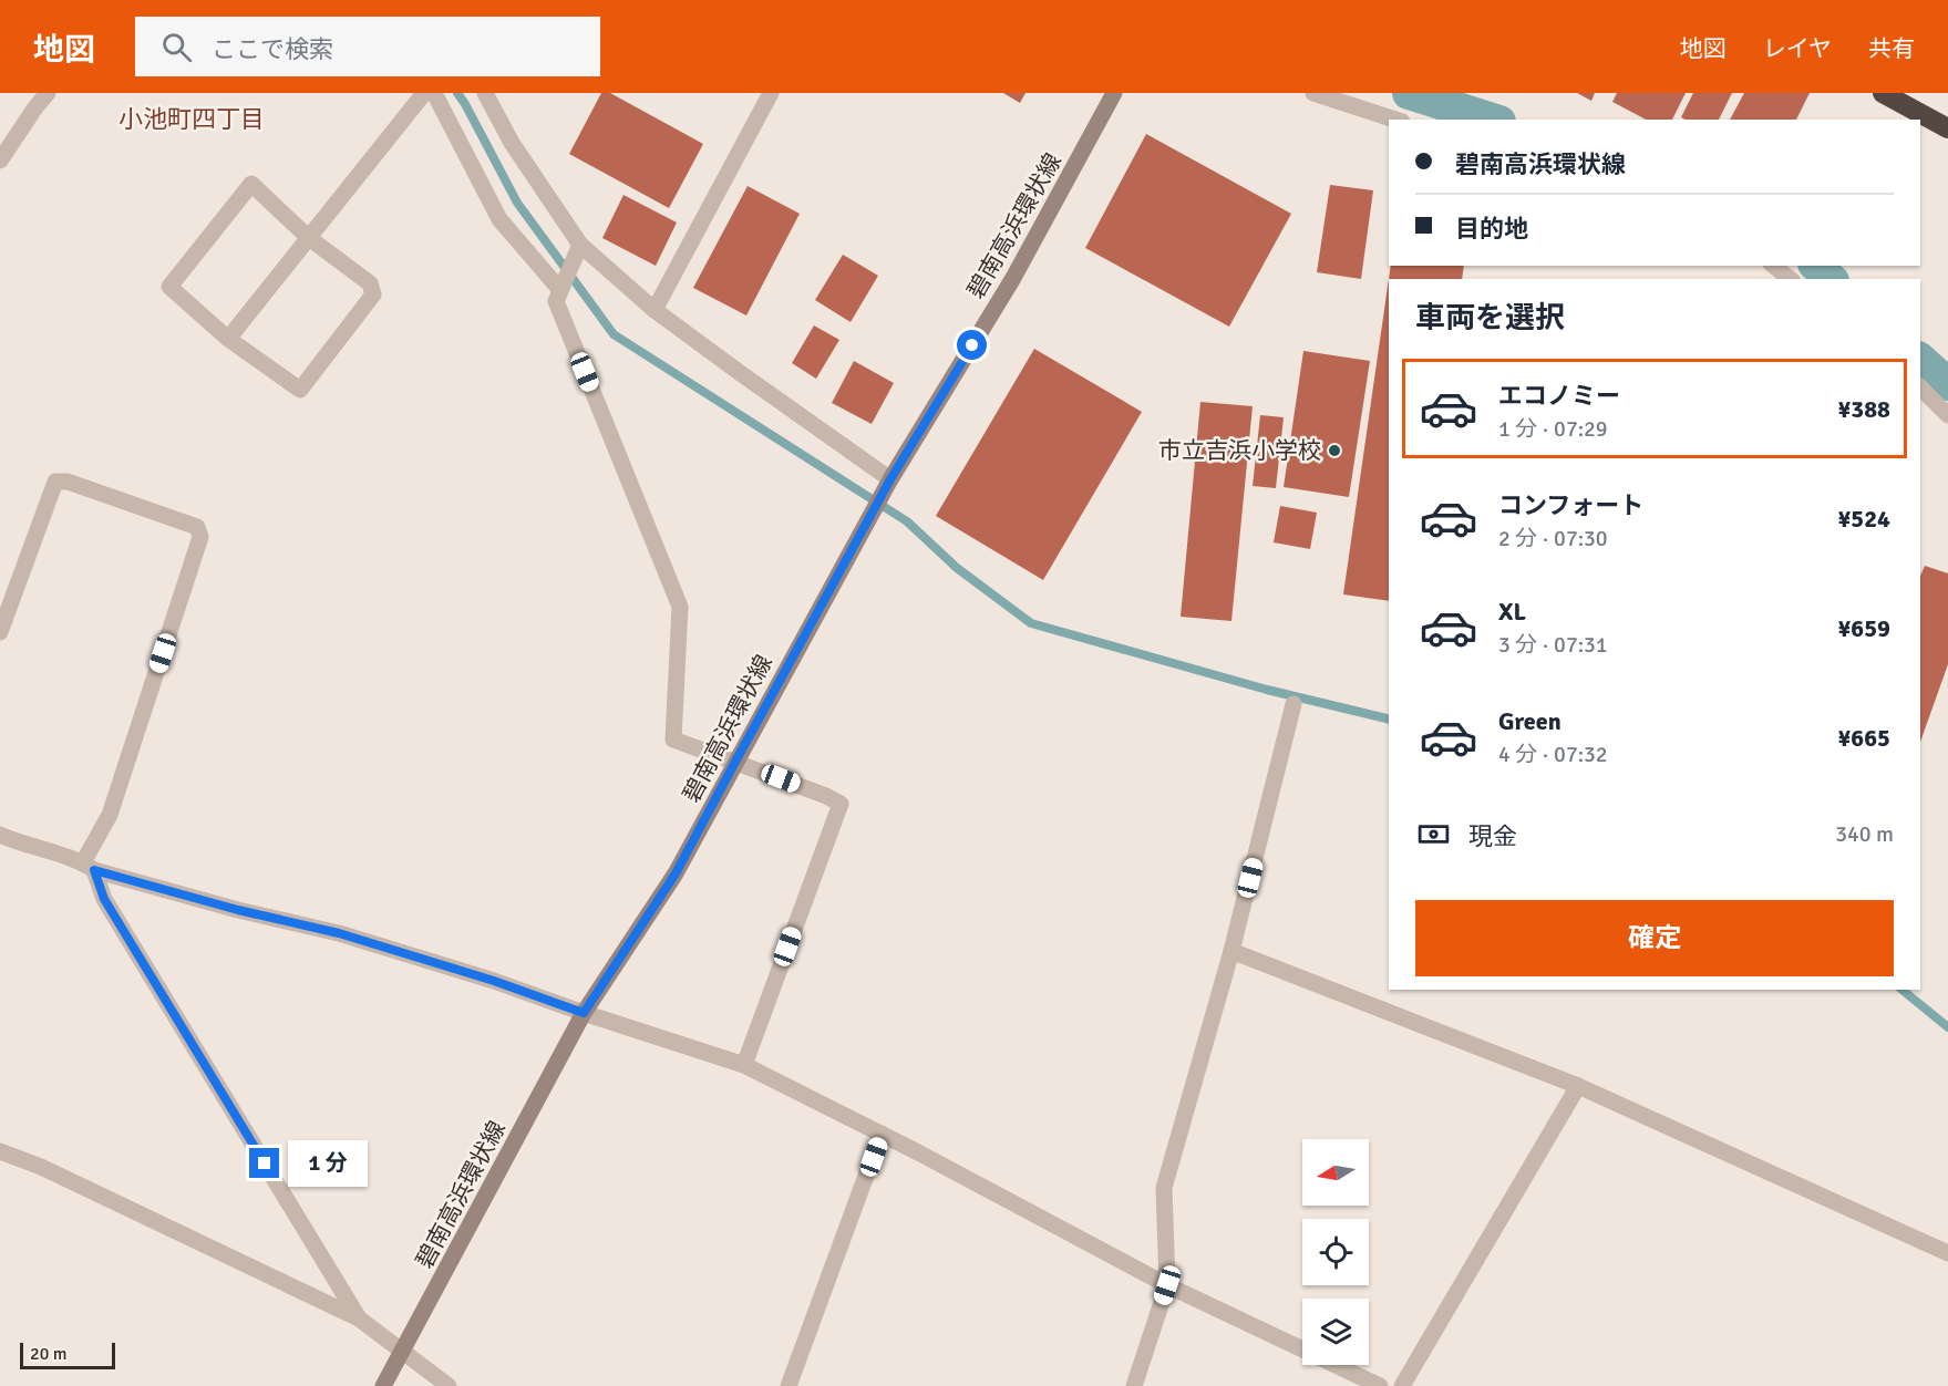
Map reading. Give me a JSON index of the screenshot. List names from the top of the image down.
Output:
{
  "streets": {
    "main road": ["碧南高浜環状線"]
  },
  "districts": ["小池町四丁目"],
  "places": ["市立吉浜小学校"],
  "scale_bar": "20 m",
  "north": "left",
  "page": {
    "header": "地図",
    "search": "ここで検索",
    "nav": ["地図", "レイヤ", "共有"],
    "banner": ["碧南高浜環状線", "目的地"],
    "heading": "車両を選択",
    "list": [
      {
        "name": "エコノミー",
        "note": "1 分 · 07:29",
        "value": "¥388"
      },
      {
        "name": "コンフォート",
        "note": "2 分 · 07:30",
        "value": "¥524"
      },
      {
        "name": "XL",
        "note": "3 分 · 07:31",
        "value": "¥659"
      },
      {
        "name": "Green",
        "note": "4 分 · 07:32",
        "value": "¥665"
      }
    ],
    "pay": ["現金", "340 m"],
    "buttons": "確定",
    "bubble": "1 分",
    "scale": "20 m"
  }
}
